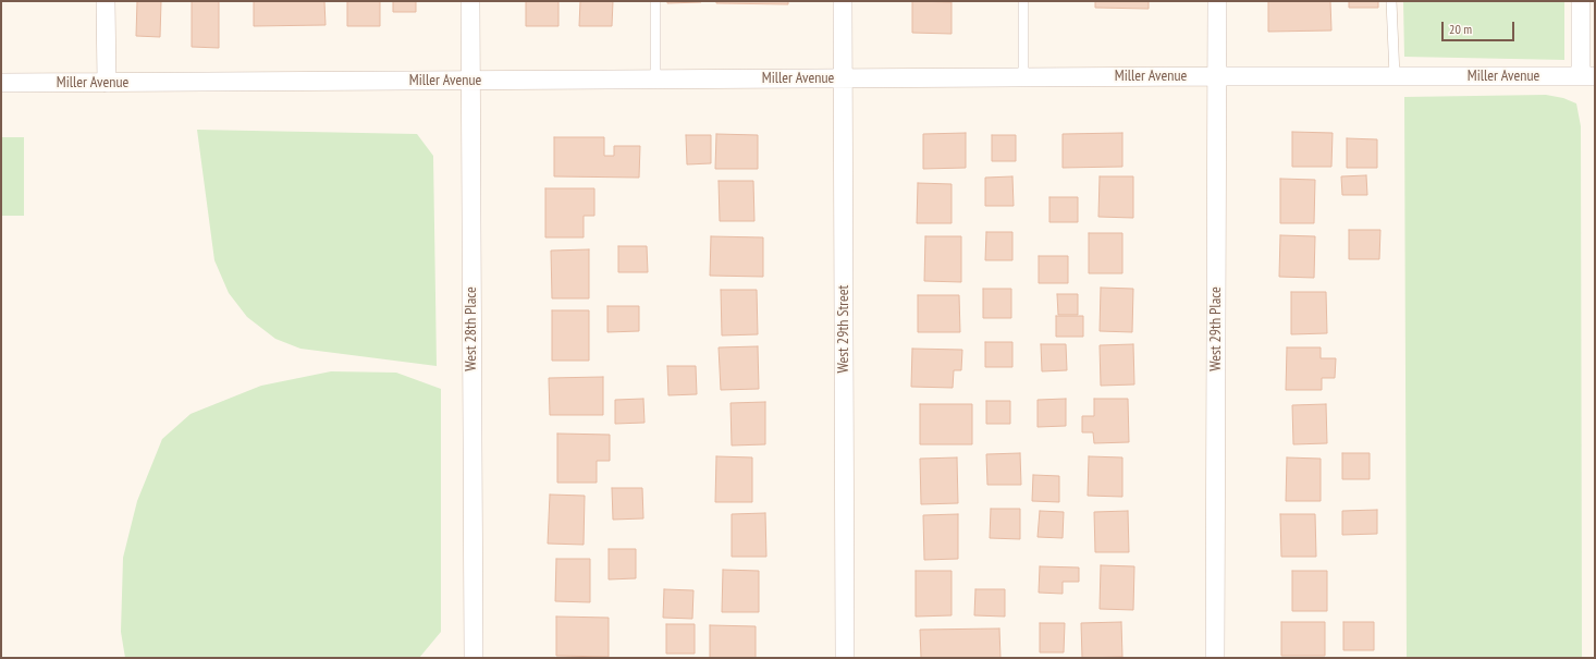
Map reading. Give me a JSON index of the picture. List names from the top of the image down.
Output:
{
  "streets": {
    "street": [
      "Miller Avenue",
      "West 28th Place",
      "West 29th Street",
      "West 29th Place"
    ]
  },
  "crossings": [
    ["Miller Avenue", "West 28th Place"],
    ["Miller Avenue", "West 29th Street"],
    ["Miller Avenue", "West 29th Place"]
  ],
  "scale_bar": "20 m"
}
